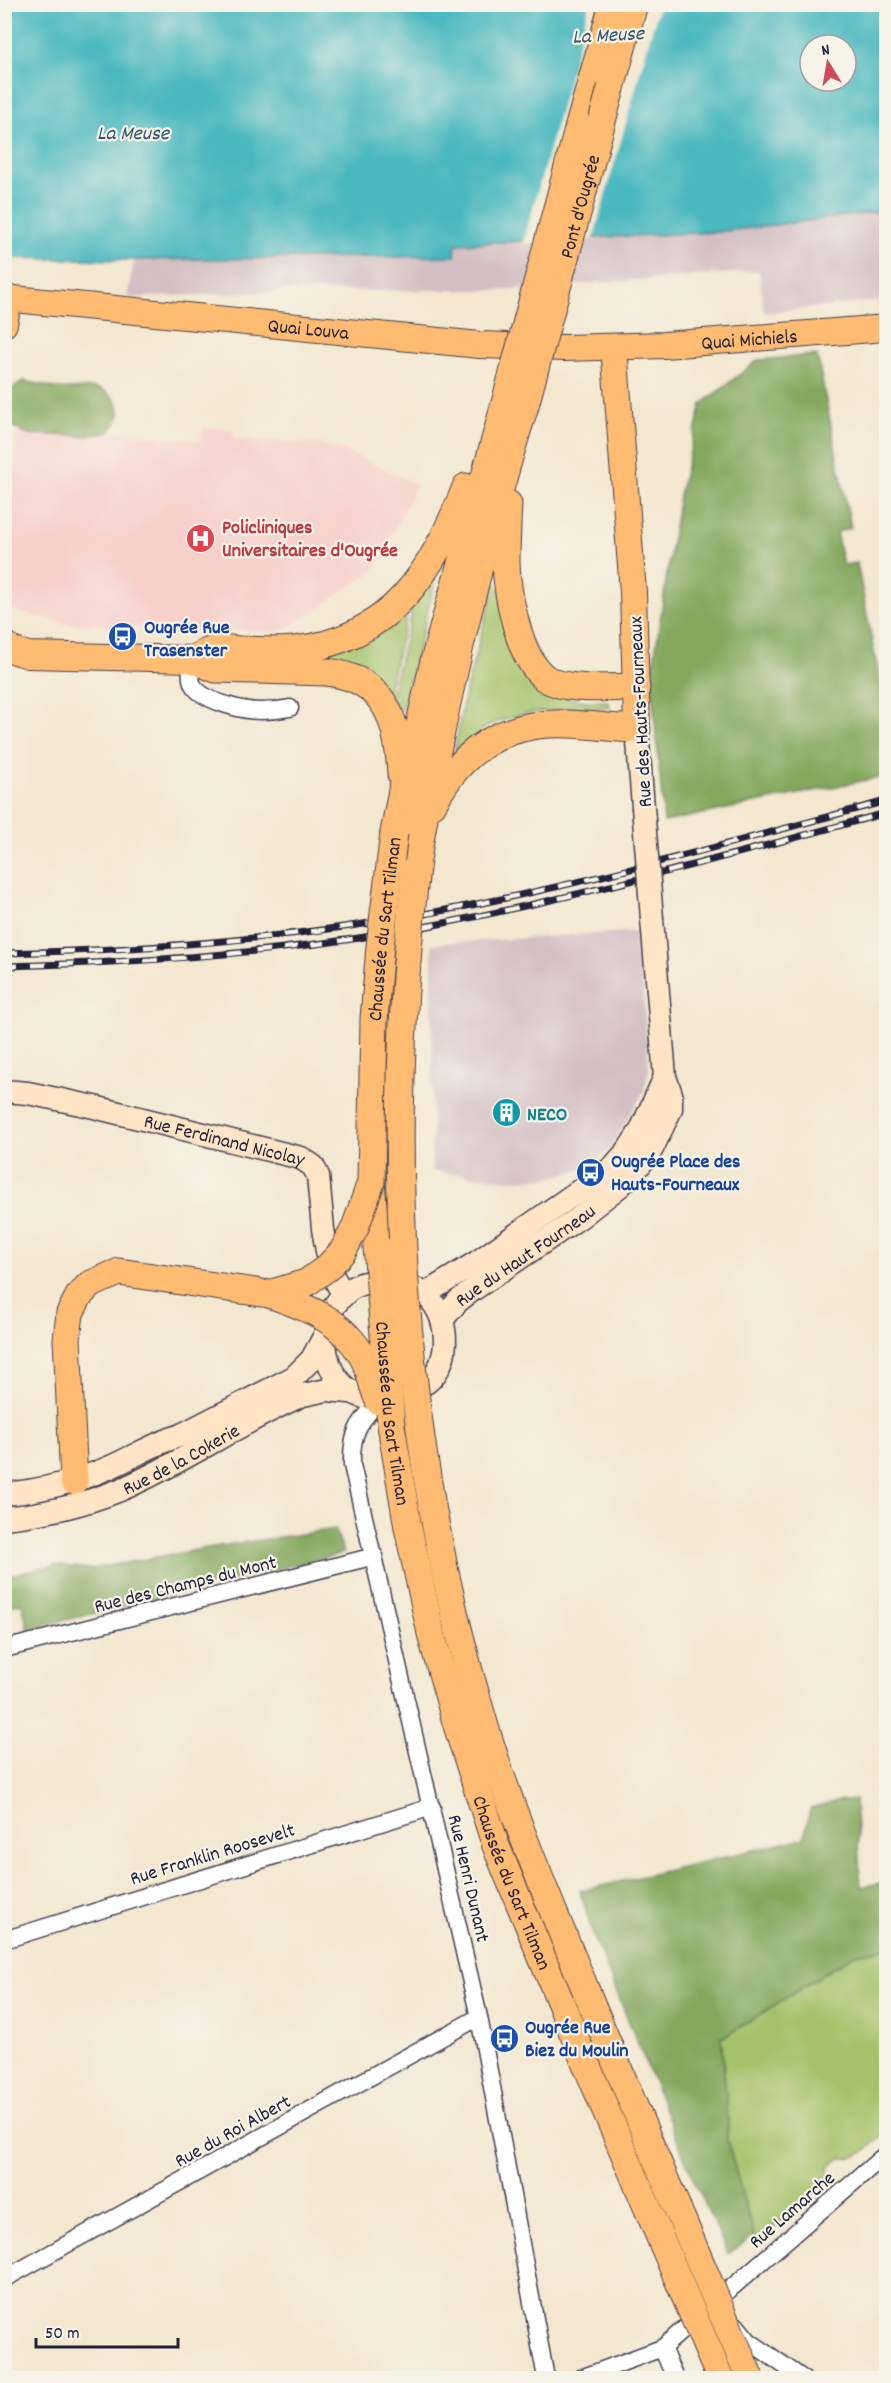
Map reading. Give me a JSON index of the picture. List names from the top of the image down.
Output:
{
  "streets": {
    "highway": ["Pont d'Ougrée", "Chaussée du Sart Tilman"],
    "main road": [
      "Quai Louva",
      "Quai Michiels",
      "Rue des Hauts-Fourneaux",
      "Rue Ferdinand Nicolay",
      "Rue du Haut Fourneau",
      "Rue de la Cokerie"
    ],
    "street": [
      "Rue des Champs du Mont",
      "Rue Franklin Roosevelt",
      "Rue Henri Dunant",
      "Rue du Roi Albert",
      "Rue Lamarche"
    ]
  },
  "crossings": [
    ["Pont d'Ougrée", "Chaussée du Sart Tilman"],
    ["Quai Louva", "Quai Michiels"],
    ["Quai Louva", "Rue des Hauts-Fourneaux"],
    ["Quai Michiels", "Rue des Hauts-Fourneaux"],
    ["Rue des Hauts-Fourneaux", "Rue du Haut Fourneau"],
    ["Rue Ferdinand Nicolay", "Rue du Haut Fourneau"],
    ["Rue Ferdinand Nicolay", "Rue de la Cokerie"],
    ["Rue Ferdinand Nicolay", "Rue Henri Dunant"],
    ["Rue du Haut Fourneau", "Rue de la Cokerie"],
    ["Rue du Haut Fourneau", "Rue Henri Dunant"],
    ["Rue de la Cokerie", "Rue Henri Dunant"],
    ["Rue des Champs du Mont", "Rue Henri Dunant"],
    ["Rue Franklin Roosevelt", "Rue Henri Dunant"],
    ["Rue Henri Dunant", "Rue du Roi Albert"]
  ],
  "water": ["La Meuse"],
  "places": {
    "hospital": ["Policliniques Universitaires d'Ougrée"],
    "bus stop": ["Ougrée Rue Trasenster", "Ougrée Place des Hauts-Fourneaux", "Ougrée Rue Biez du Moulin"],
    "building": ["NECO"]
  },
  "scale_bar": "50 m",
  "north": "top"
}
